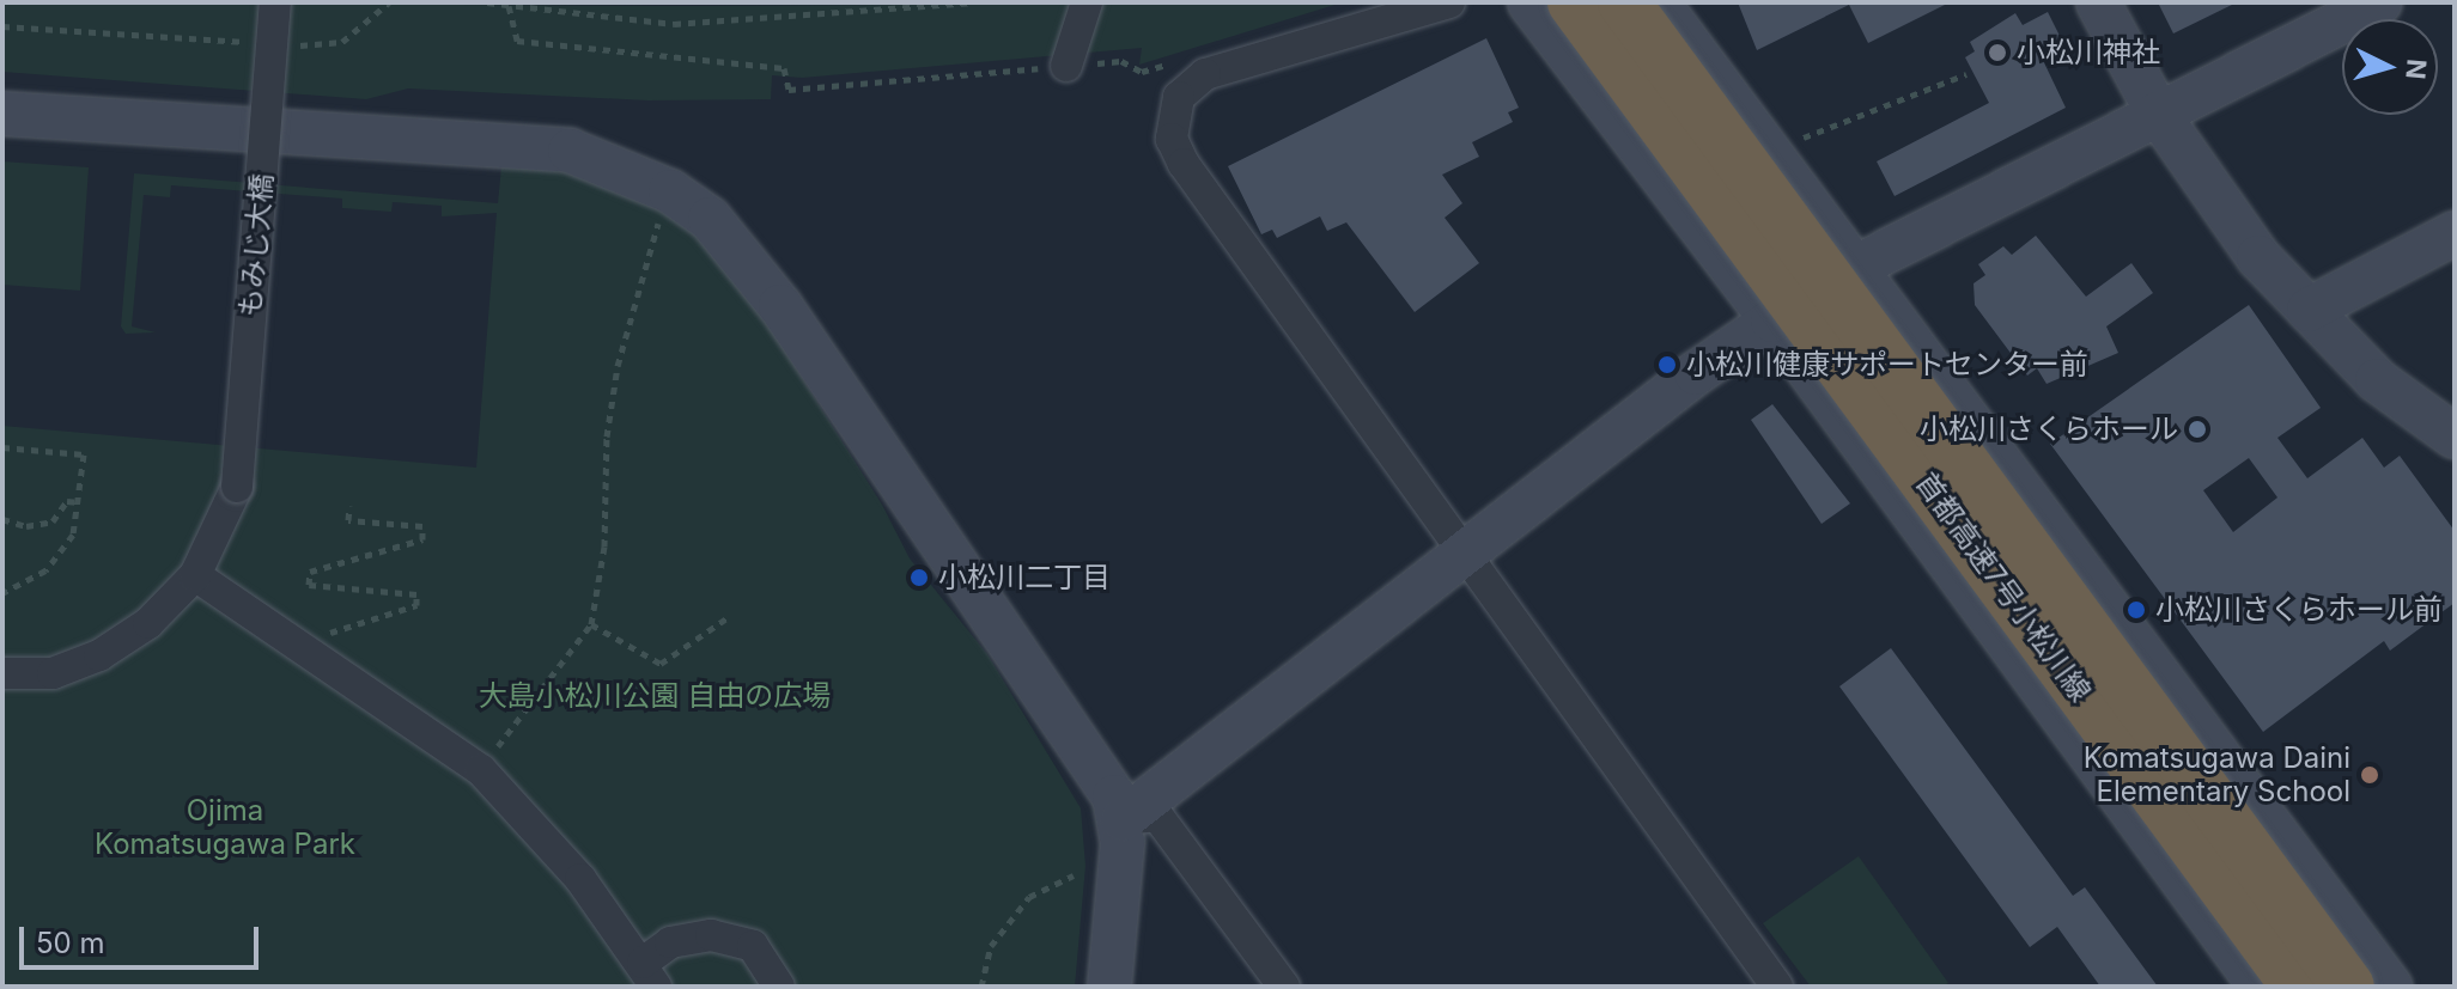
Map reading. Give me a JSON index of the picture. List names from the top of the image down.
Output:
{
  "streets": {
    "highway": ["首都高速7号小松川線"],
    "street": ["もみじ大橋"]
  },
  "parks": ["大島小松川公園 自由の広場", "Ojima Komatsugawa Park"],
  "places": [
    "小松川神社",
    "小松川健康サポートセンター前",
    "小松川さくらホール",
    "小松川二丁目",
    "小松川さくらホール前",
    "Komatsugawa Daini Elementary School"
  ],
  "scale_bar": "50 m",
  "north": "right"
}
